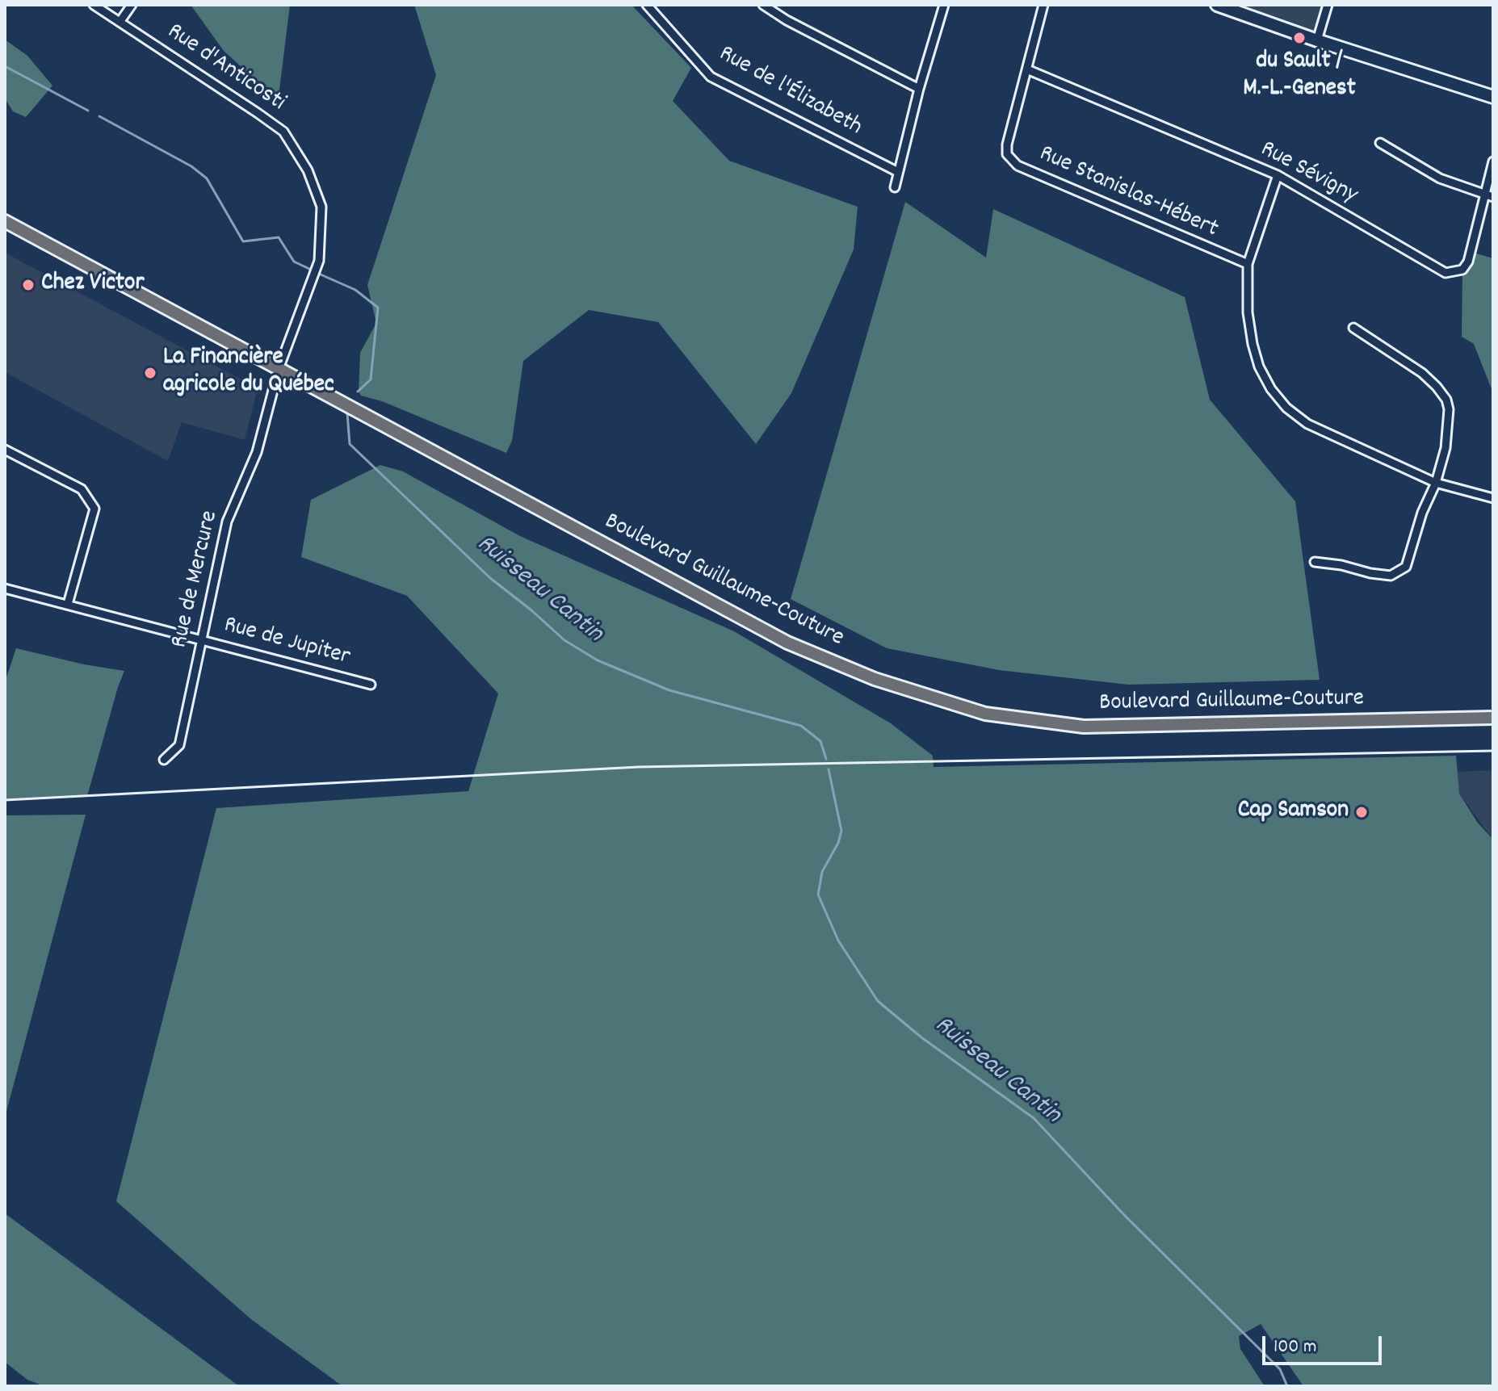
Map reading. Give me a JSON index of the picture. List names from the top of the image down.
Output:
{
  "streets": {
    "main road": ["Boulevard Guillaume-Couture"],
    "street": [
      "Rue d'Anticosti",
      "Rue de l'Élizabeth",
      "Rue Sévigny",
      "Rue Stanislas-Hébert",
      "Rue de Mercure",
      "Rue de Jupiter"
    ]
  },
  "crossings": [
    ["Rue d'Anticosti", "Rue de Mercure"],
    ["Rue d'Anticosti", "Boulevard Guillaume-Couture"],
    ["Rue Sévigny", "Rue Stanislas-Hébert"],
    ["Rue de Mercure", "Boulevard Guillaume-Couture"],
    ["Rue de Mercure", "Rue de Jupiter"]
  ],
  "water": ["Ruisseau Cantin"],
  "places": [
    "du Sault / M.-L.-Genest",
    "Chez Victor",
    "La Financière agricole du Québec",
    "Cap Samson"
  ],
  "scale_bar": "100 m"
}
